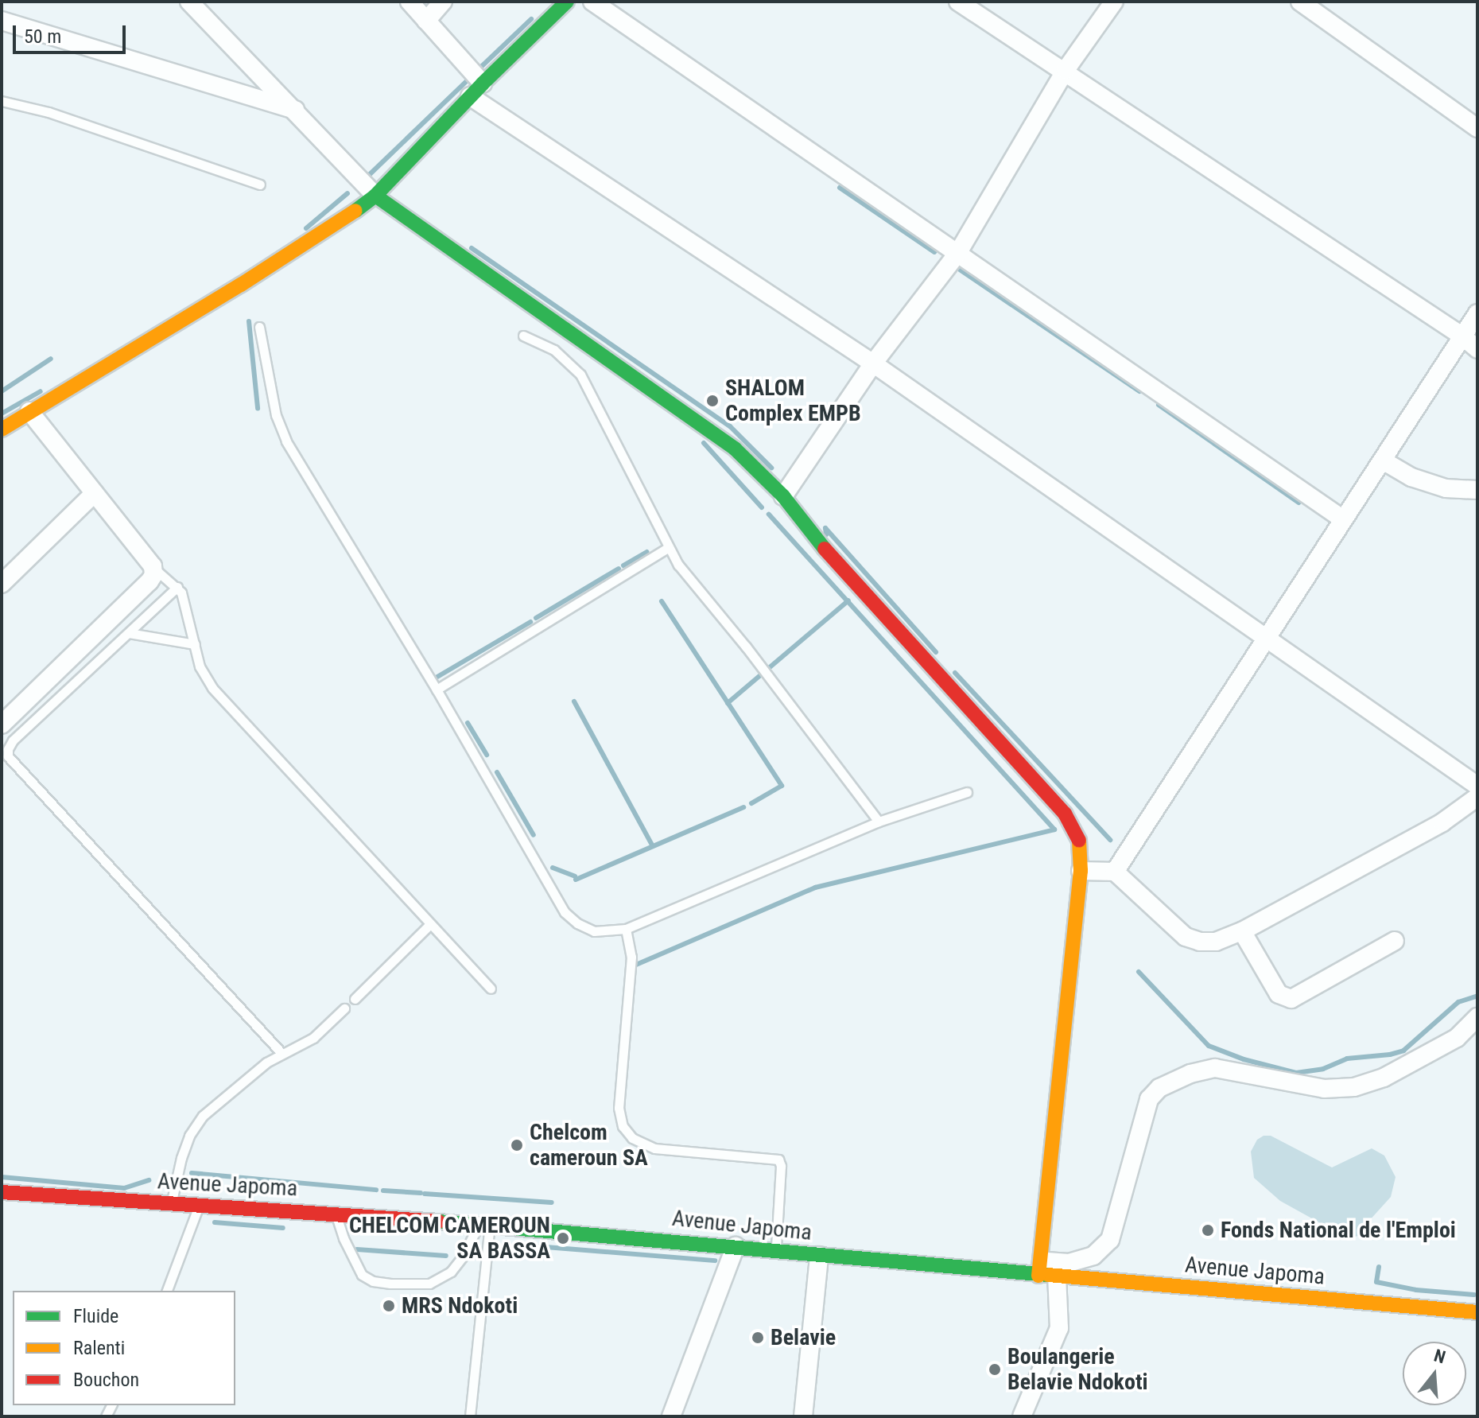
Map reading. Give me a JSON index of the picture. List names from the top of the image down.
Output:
{
  "streets": {
    "main road": ["Avenue Japoma"]
  },
  "places": [
    "SHALOM Complex EMPB",
    "Chelcom cameroun SA",
    "Fonds National de l'Emploi",
    "CHELCOM CAMEROUN SA BASSA",
    "MRS Ndokoti",
    "Belavie",
    "Boulangerie Belavie Ndokoti"
  ],
  "legend": ["Fluide", "Ralenti", "Bouchon"],
  "scale_bar": "50 m",
  "north": "top"
}
